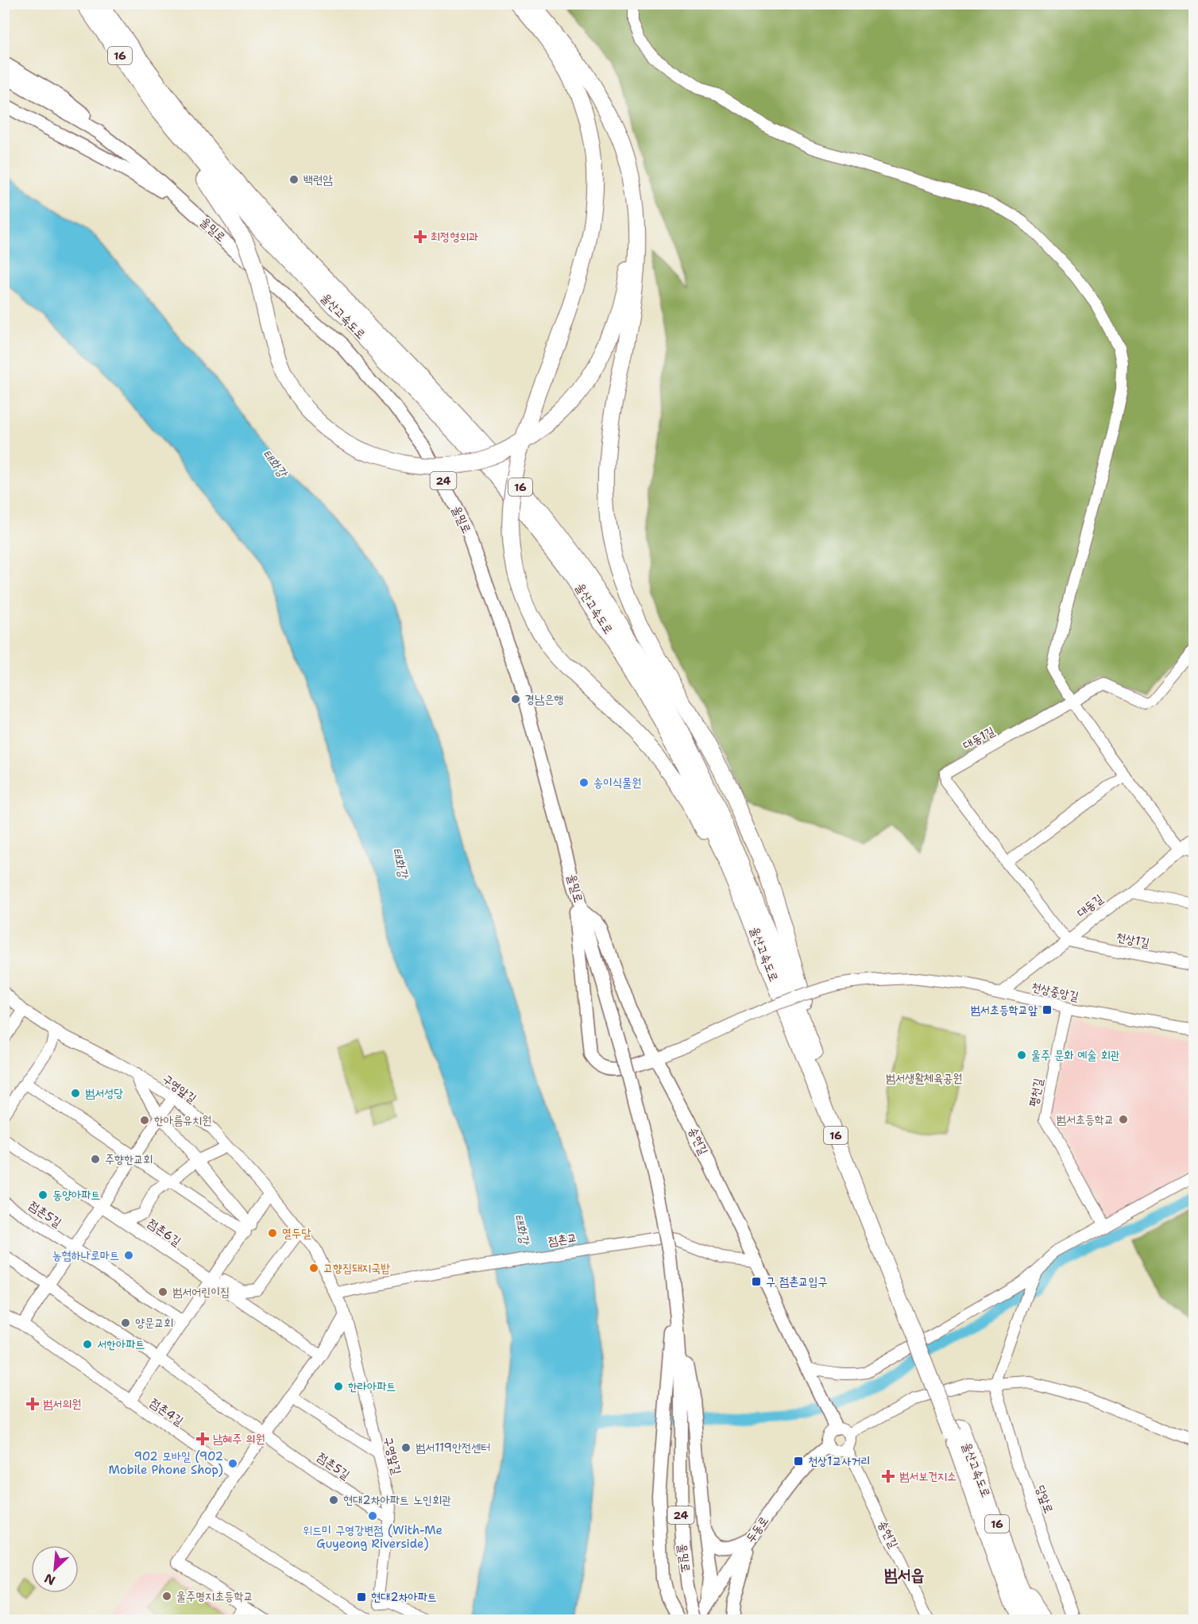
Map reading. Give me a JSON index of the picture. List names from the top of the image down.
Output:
{
  "streets": {
    "highway": ["16", "울산고속도로"],
    "main road": [
      "울밀로",
      "24",
      "송현길",
      "두동로"
    ],
    "street": [
      "대동1길",
      "대동길",
      "천상1길",
      "천상중앙길",
      "구영앞길",
      "평천길",
      "점촌5길",
      "점촌6길",
      "점촌교",
      "점촌4길",
      "당앞로"
    ]
  },
  "crossings": [
    ["울밀로", "24"],
    ["울밀로", "송현길"],
    ["울밀로", "두동로"],
    ["대동1길", "대동길"],
    ["대동1길", "천상1길"],
    ["대동길", "천상1길"],
    ["대동길", "천상중앙길"],
    ["천상중앙길", "평천길"],
    ["천상중앙길", "송현길"],
    ["구영앞길", "점촌5길"],
    ["구영앞길", "점촌교"],
    ["송현길", "점촌교"],
    ["송현길", "두동로"]
  ],
  "districts": ["범서읍"],
  "water": ["태화강"],
  "parks": ["범서생활체육공원"],
  "places": {
    "other": [
      "백련암",
      "경남은행",
      "송이식물원",
      "울주 문화 예술 회관",
      "범서성당",
      "범서초등학교",
      "한아름유치원",
      "주향한교회",
      "동양아파트",
      "열두달",
      "농협하나로마트",
      "고향집돼지국밥",
      "범서어린이집",
      "양문교회",
      "서한아파트",
      "한라아파트",
      "범서119안전센터",
      "902 모바일 (902 Mobile Phone Shop)",
      "현대2차아파트 노인회관",
      "위드미 구영강변점 (With-Me Guyeong Riverside)",
      "울주명지초등학교"
    ],
    "health": [
      "최정형외과",
      "범서의원",
      "남혜주 의원",
      "범서보건지소"
    ],
    "transit": [
      "범서초등학교앞",
      "구 점촌교입구",
      "천상1교사거리",
      "현대2차아파트"
    ]
  },
  "north": "bottom left"
}
